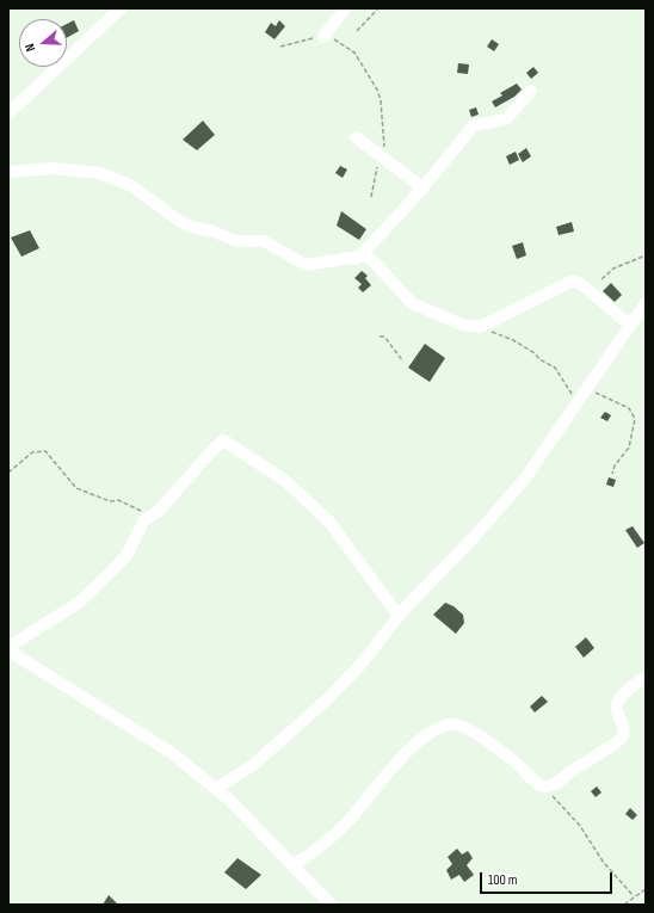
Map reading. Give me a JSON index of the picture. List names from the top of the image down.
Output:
{
  "scale_bar": "100 m",
  "north": "left"
}
